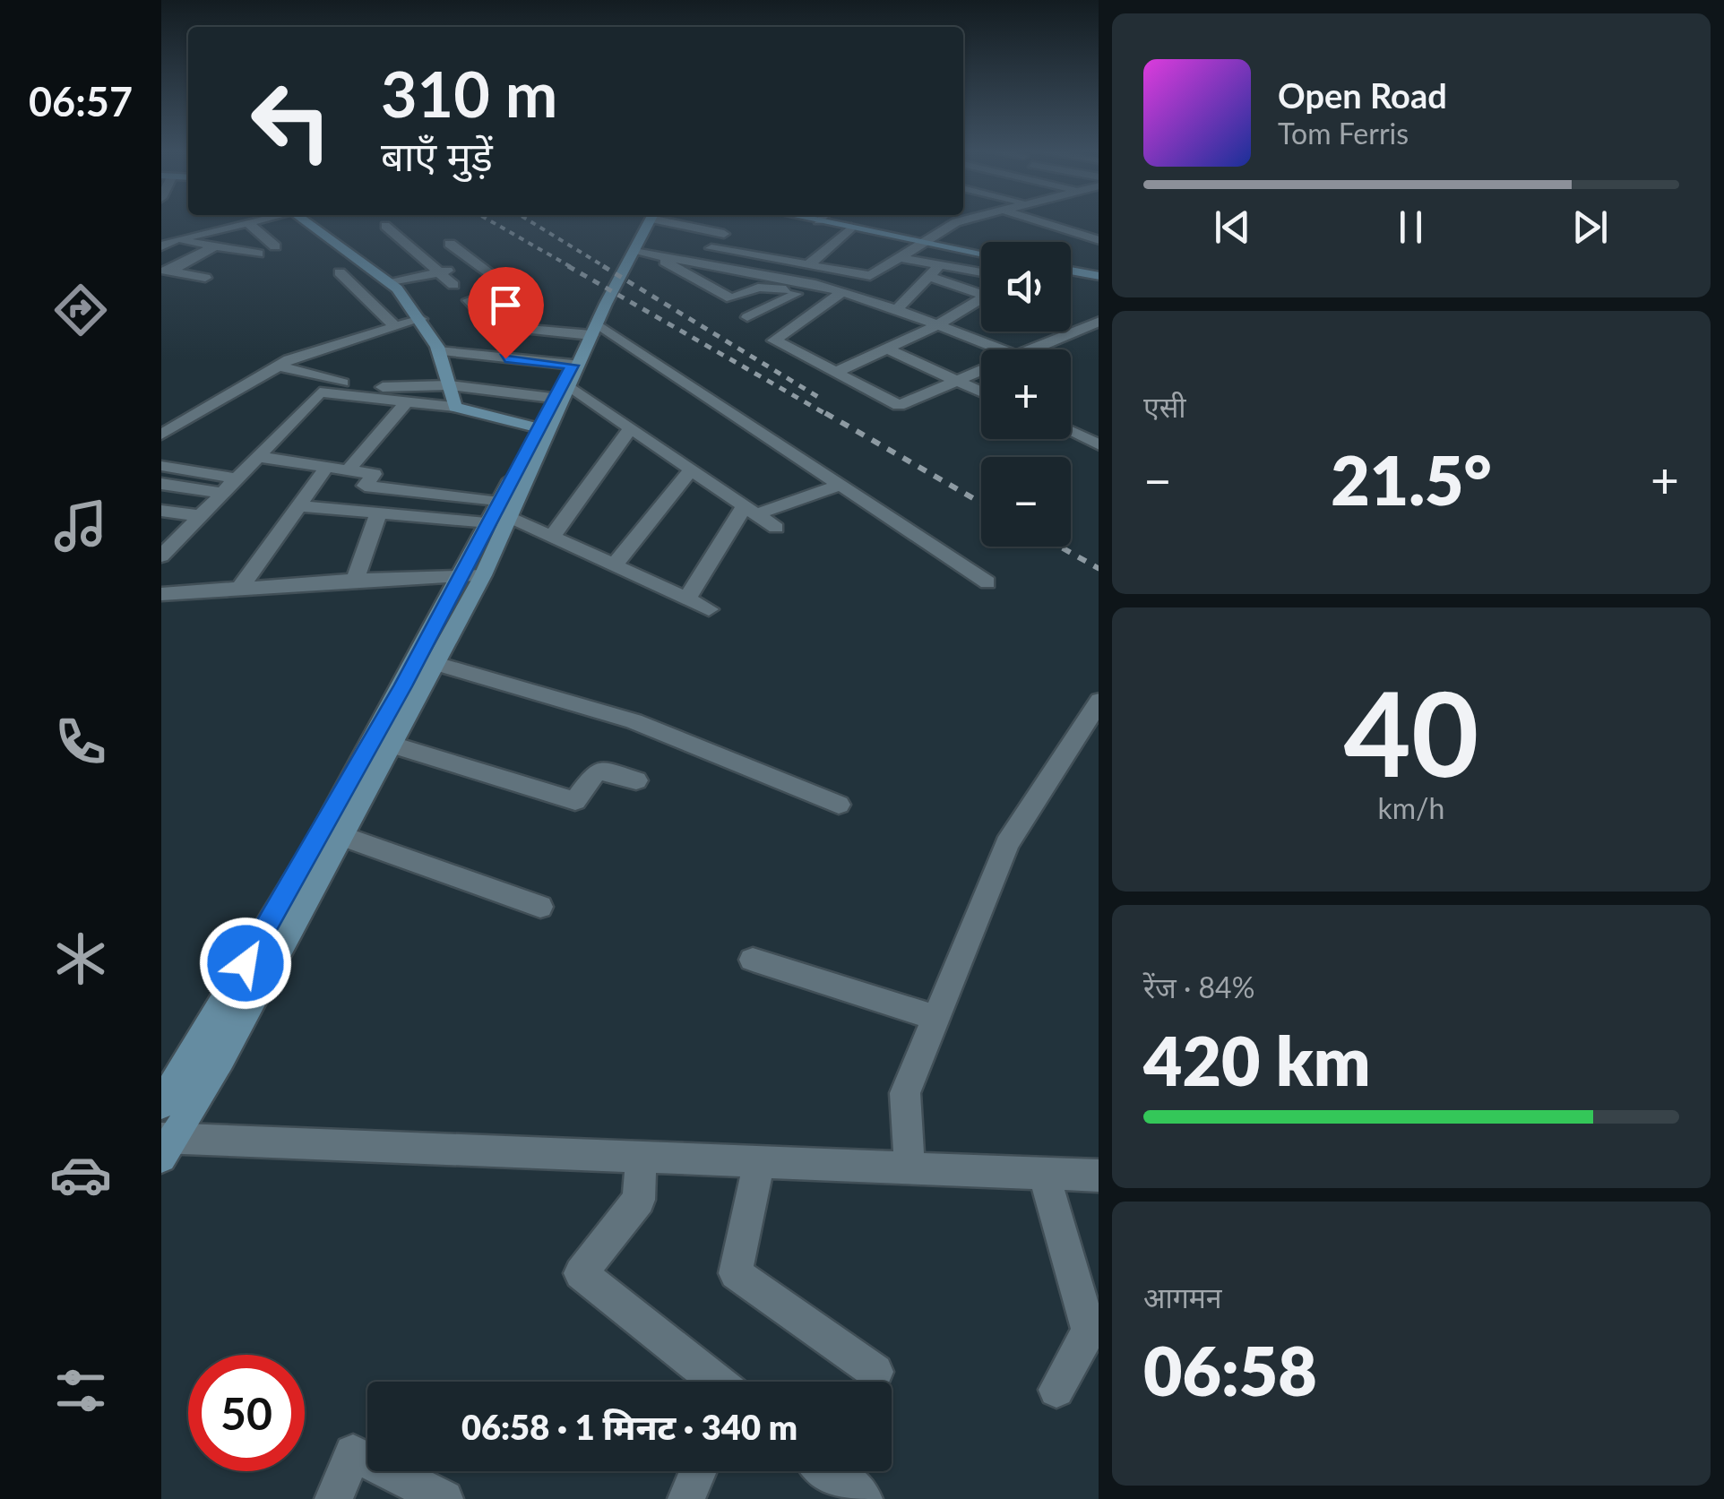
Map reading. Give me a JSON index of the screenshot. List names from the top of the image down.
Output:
{
  "page": {
    "tabs": "06:57",
    "turn": ["310 m", "बाएँ मुड़ें"],
    "song": ["Open Road", "Tom Ferris"],
    "map_buttons": ["+", "−"],
    "tile": [
      "एसी",
      ["40", "km/h"],
      ["रेंज · 84%", "420 km"],
      ["आगमन", "06:58"]
    ],
    "heat": ["−", "21.5°", "+"],
    "limit": "50",
    "trip": "06:58 · 1 मिनट · 340 m"
  }
}
